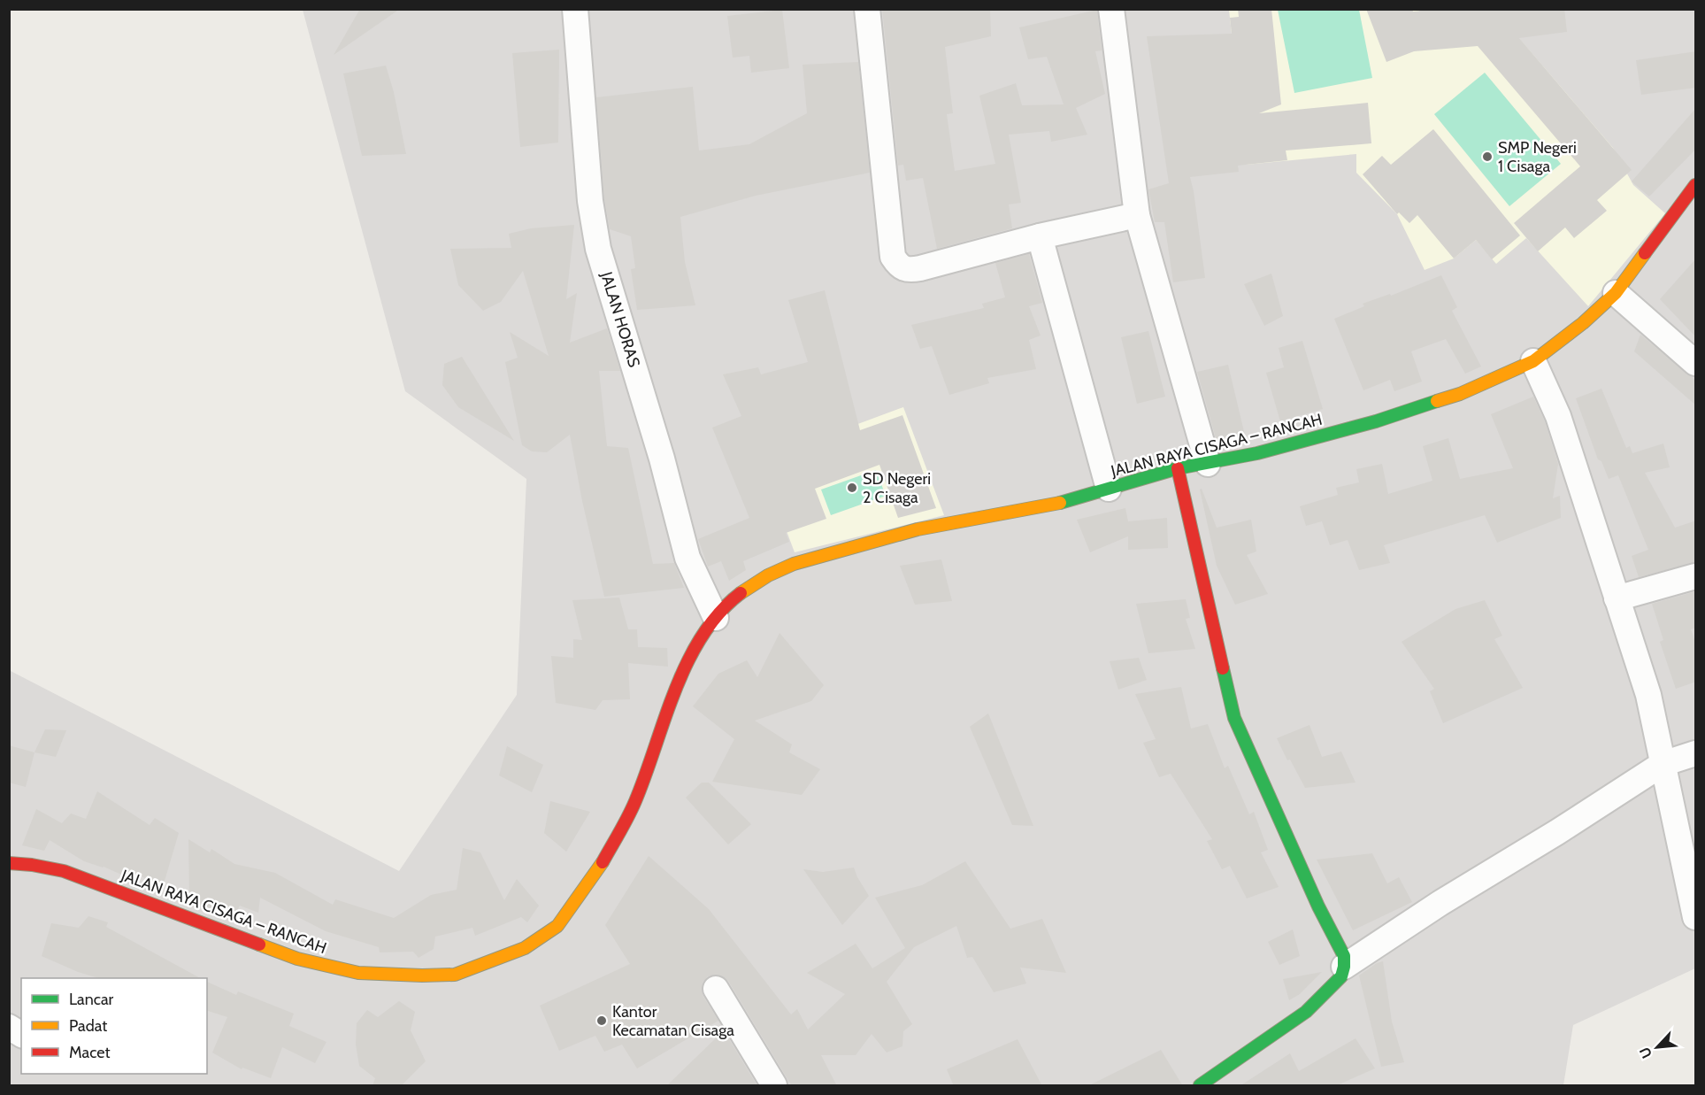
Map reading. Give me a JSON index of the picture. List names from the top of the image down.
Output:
{
  "streets": {
    "main road": ["JALAN RAYA CISAGA – RANCAH"],
    "street": ["JALAN HORAS"]
  },
  "crossings": [
    ["JALAN HORAS", "JALAN RAYA CISAGA – RANCAH"]
  ],
  "places": ["SMP Negeri 1 Cisaga", "SD Negeri 2 Cisaga", "Kantor Kecamatan Cisaga"],
  "legend": ["Lancar", "Padat", "Macet"],
  "north": "bottom left"
}
